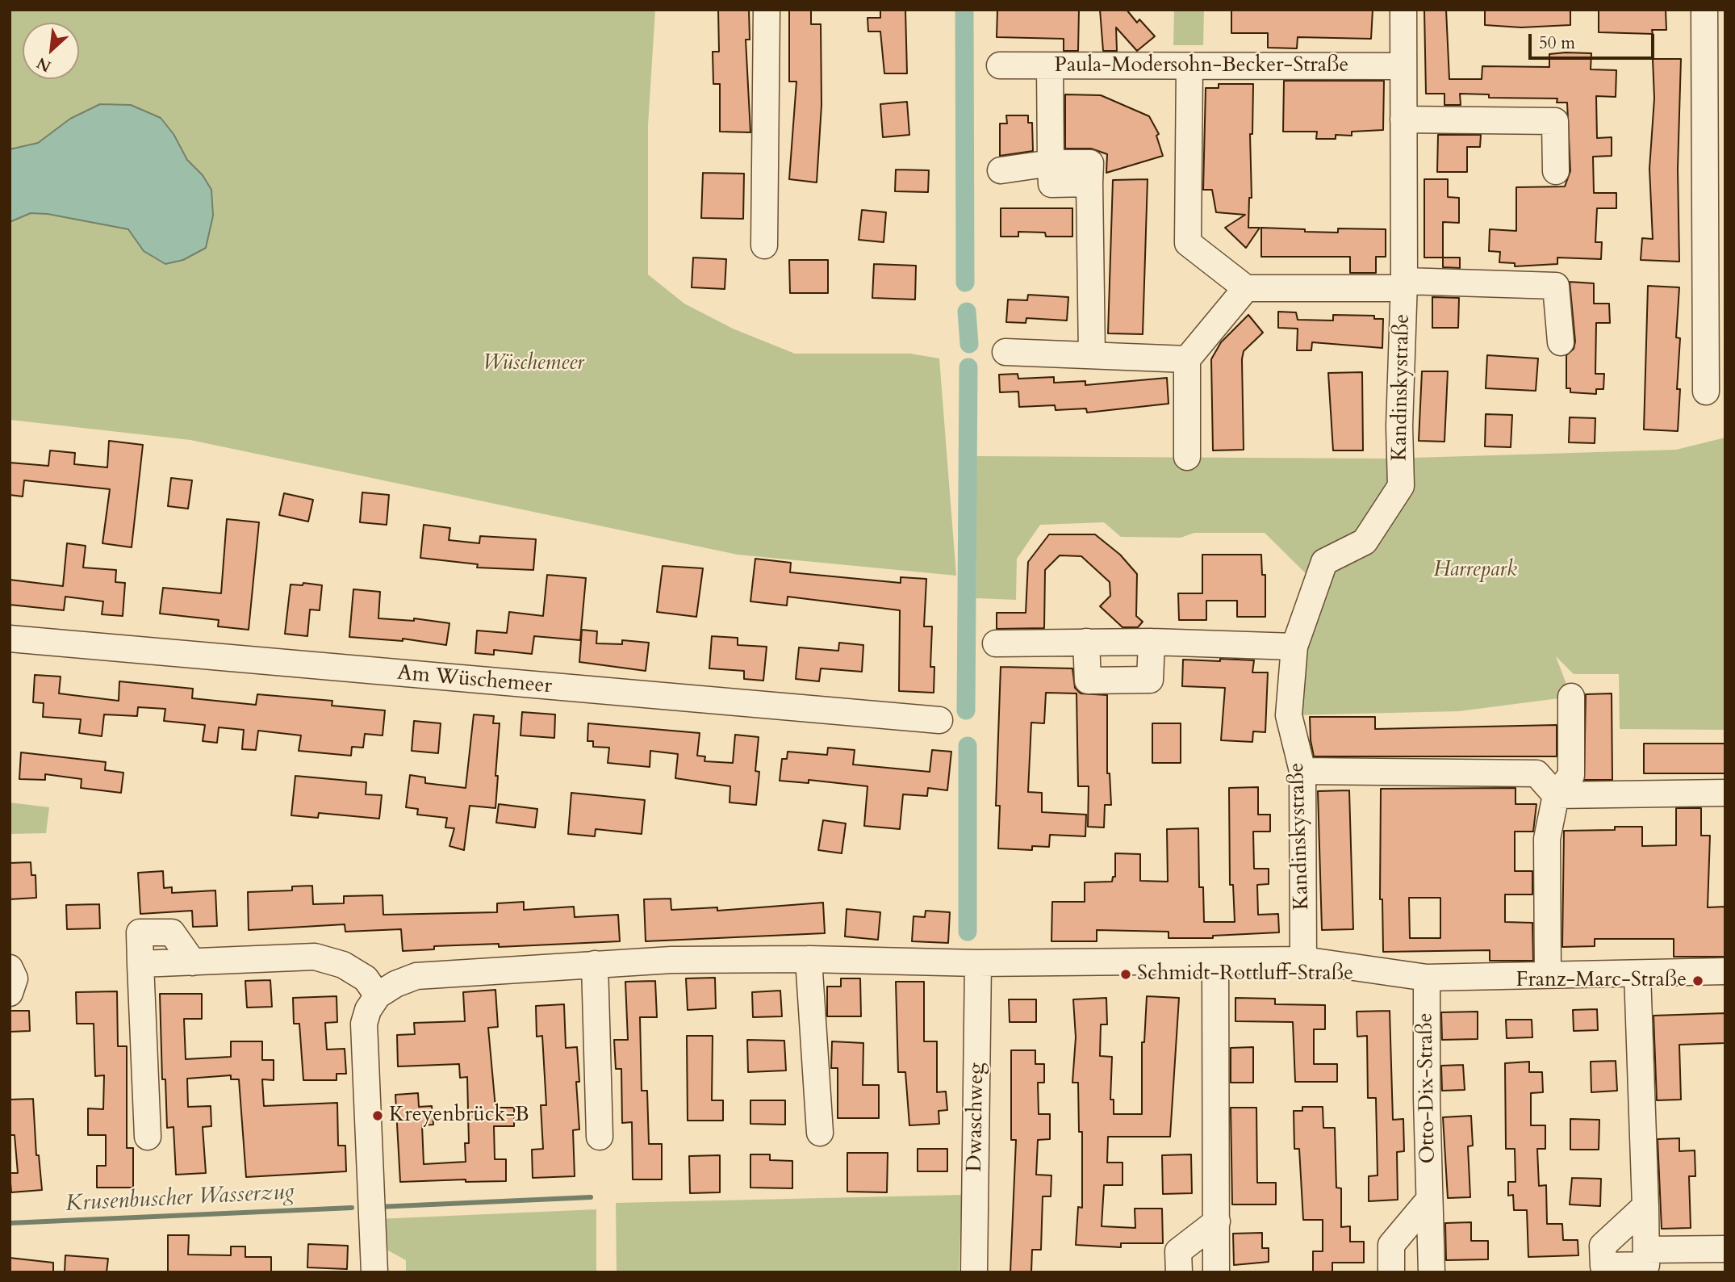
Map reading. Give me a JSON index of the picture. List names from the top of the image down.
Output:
{
  "streets": {
    "street": [
      "Paula-Modersohn-Becker-Straße",
      "Kandinskystraße",
      "Am Wüschemeer",
      "Otto-Dix-Straße",
      "Dwaschweg"
    ]
  },
  "crossings": [
    ["Paula-Modersohn-Becker-Straße", "Kandinskystraße"]
  ],
  "water": ["Krusenbuscher Wasserzug"],
  "parks": ["Wüschemeer", "Harrepark"],
  "places": ["Schmidt-Rottluff-Straße", "Franz-Marc-Straße", "Kreyenbrück-B"],
  "scale_bar": "50 m",
  "north": "bottom left"
}
